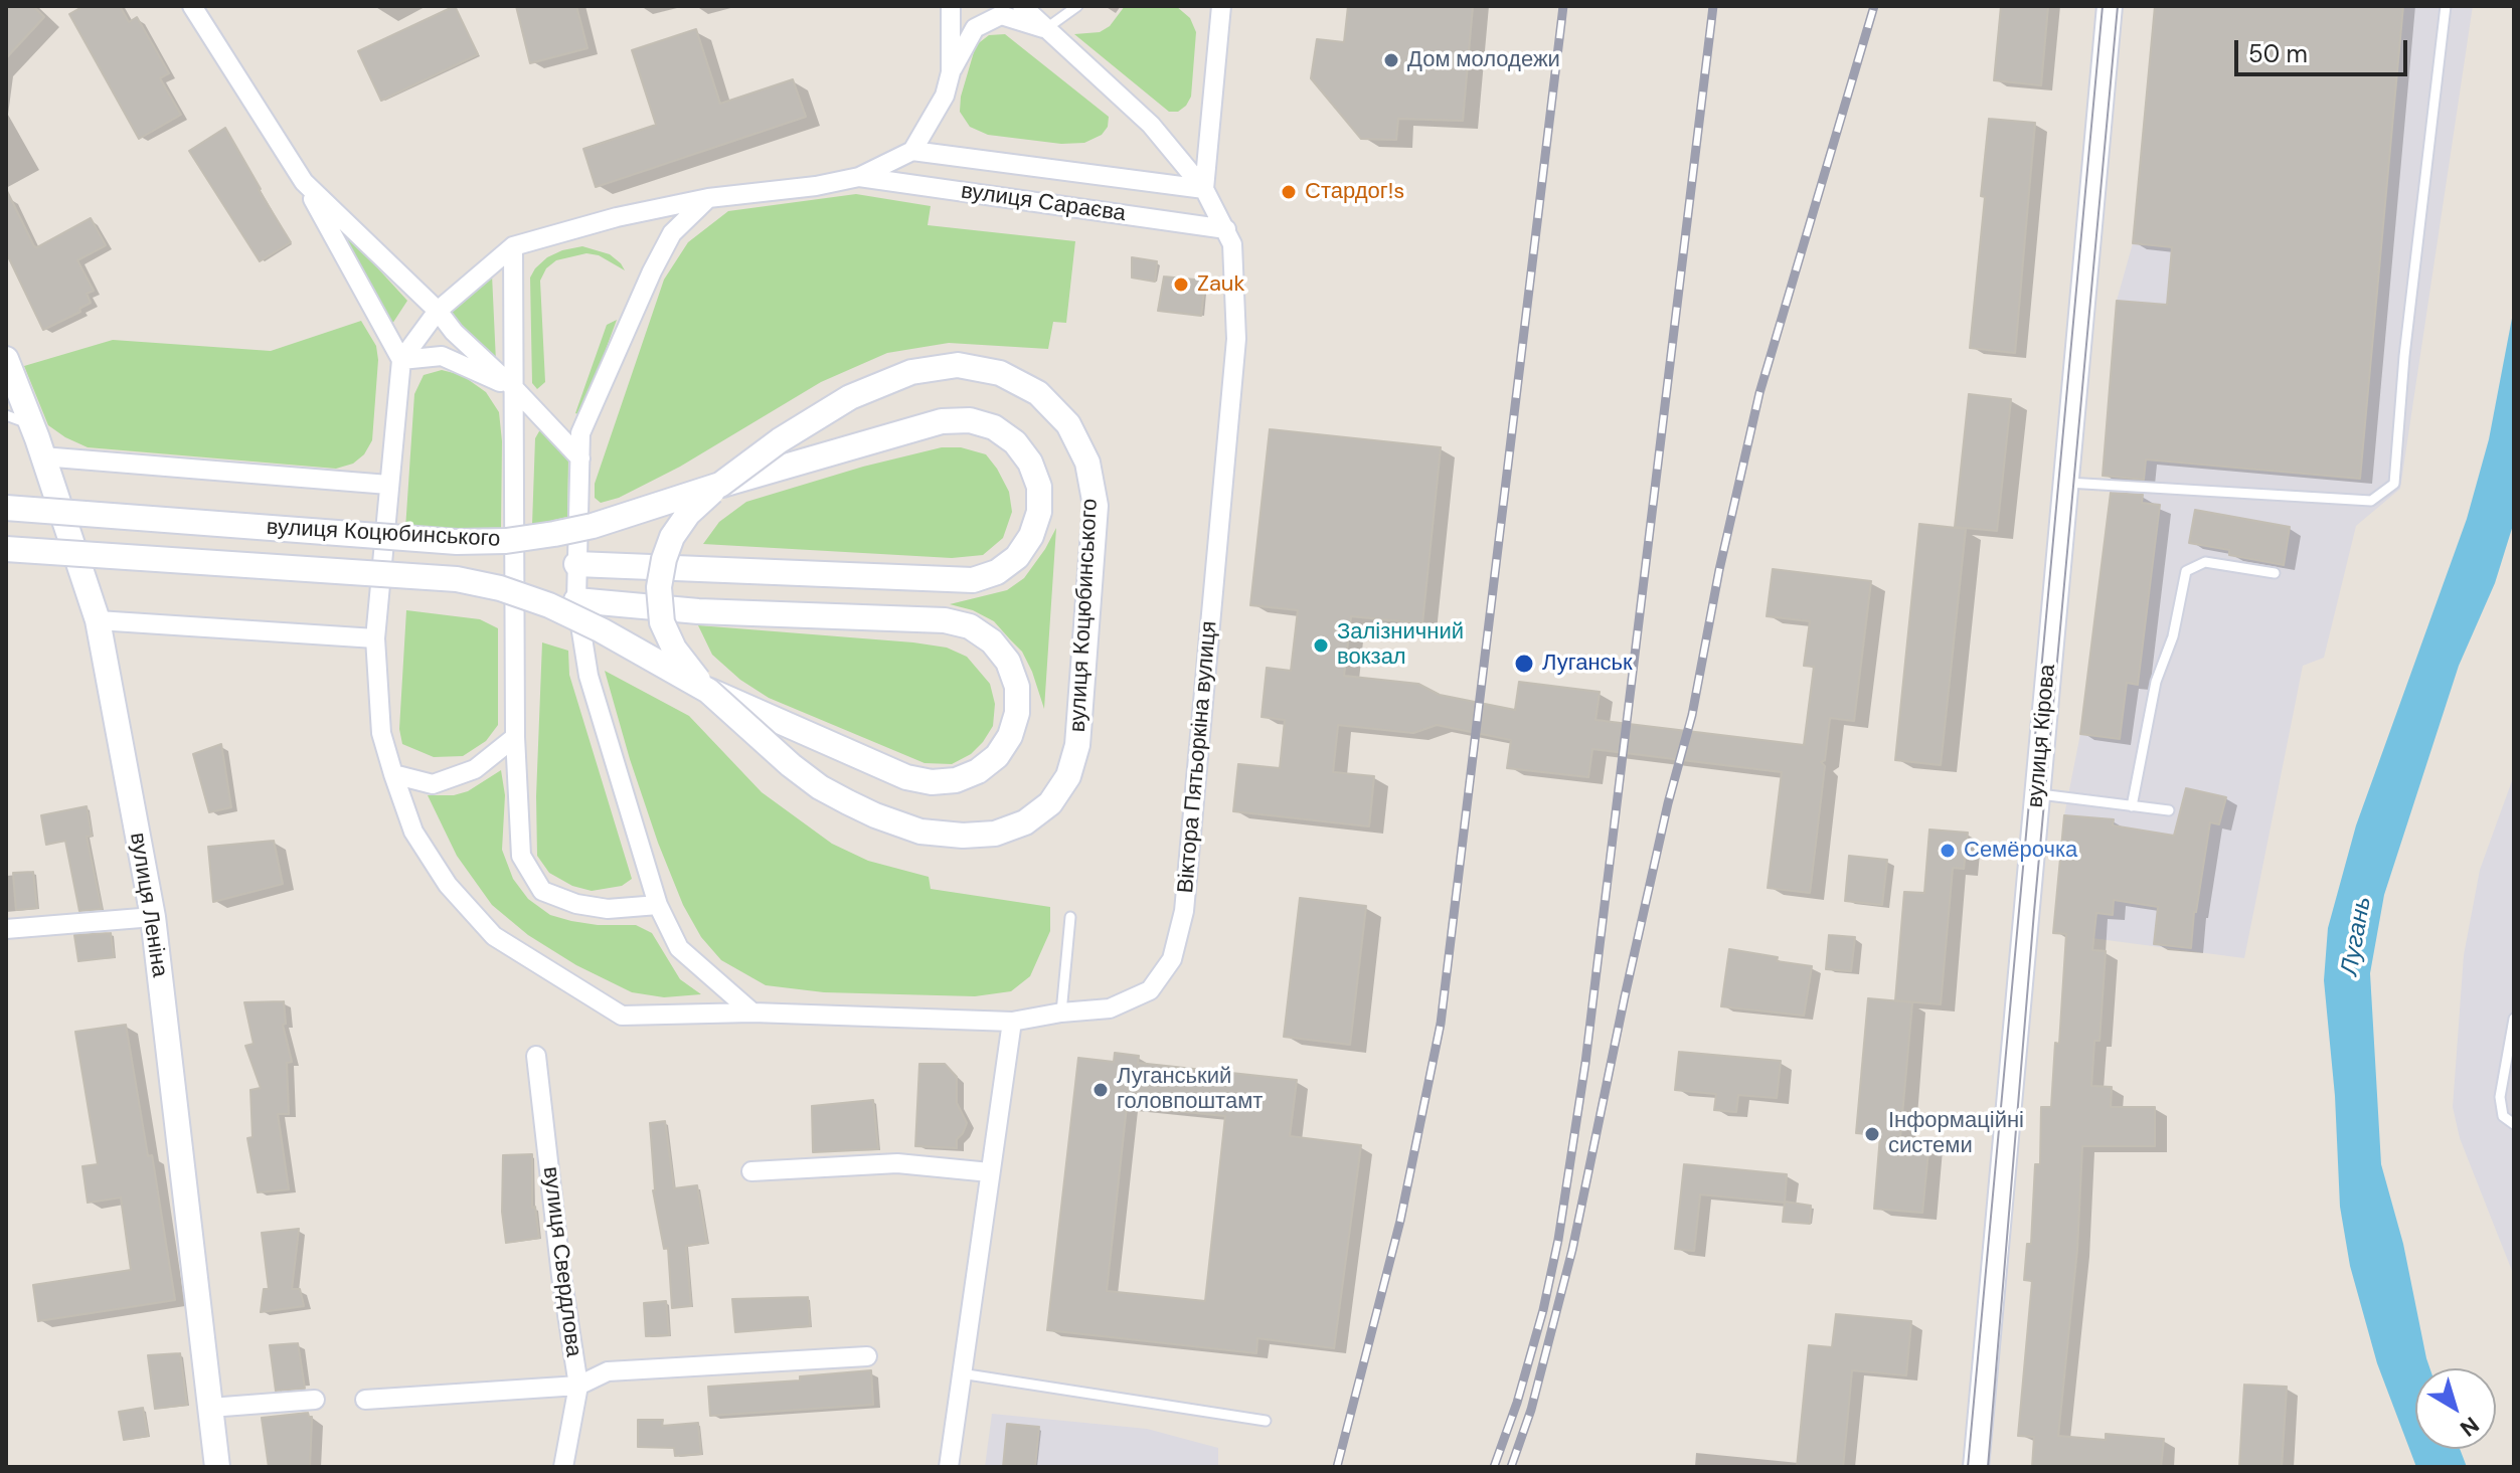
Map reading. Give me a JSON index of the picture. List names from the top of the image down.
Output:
{
  "streets": {
    "street": [
      "вулиця Сараєва",
      "вулиця Коцюбинського",
      "вулиця Кірова",
      "Віктора Пятьоркіна вулиця",
      "вулиця Леніна",
      "вулиця Свердлова"
    ]
  },
  "crossings": [
    ["вулиця Сараєва", "Віктора Пятьоркіна вулиця"]
  ],
  "water": ["Лугань"],
  "places": [
    "Дом молодежи",
    "Стардог!s",
    "Zauk",
    "Залізничний вокзал",
    "Луганськ",
    "Семёрочка",
    "Луганський головпоштамт",
    "Інформаційні системи"
  ],
  "scale_bar": "50 m",
  "north": "bottom right"
}
